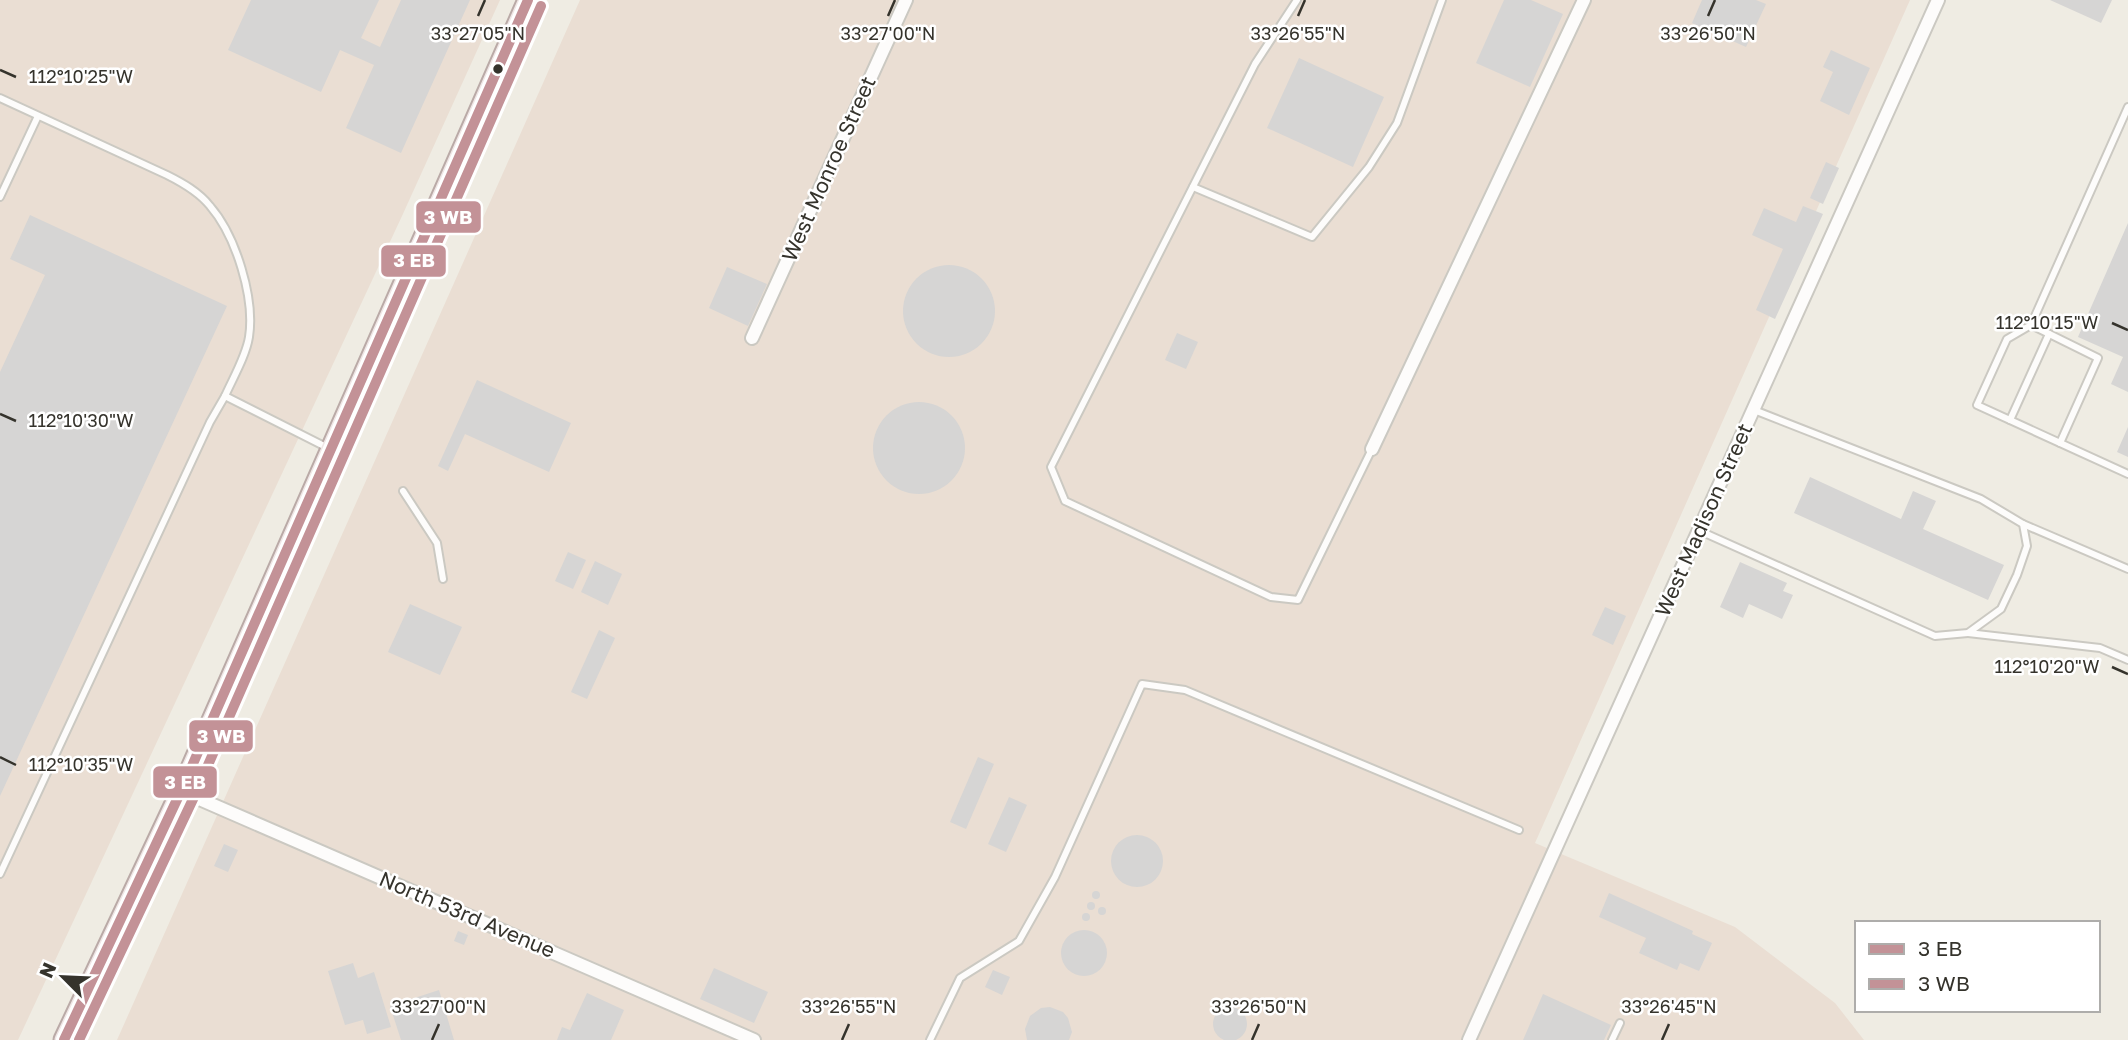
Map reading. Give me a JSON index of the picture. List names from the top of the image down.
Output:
{
  "streets": {
    "street": ["West Monroe Street", "West Madison Street", "North 53rd Avenue"]
  },
  "legend": ["3 EB", "3 WB"],
  "north": "top left",
  "coordinates": [
    "33°27'05\"N",
    "33°27'00\"N",
    "33°26'55\"N",
    "33°26'50\"N",
    "112°10'25\"W",
    "112°10'15\"W",
    "112°10'30\"W",
    "112°10'20\"W",
    "112°10'35\"W",
    "33°26'45\"N"
  ]
}
